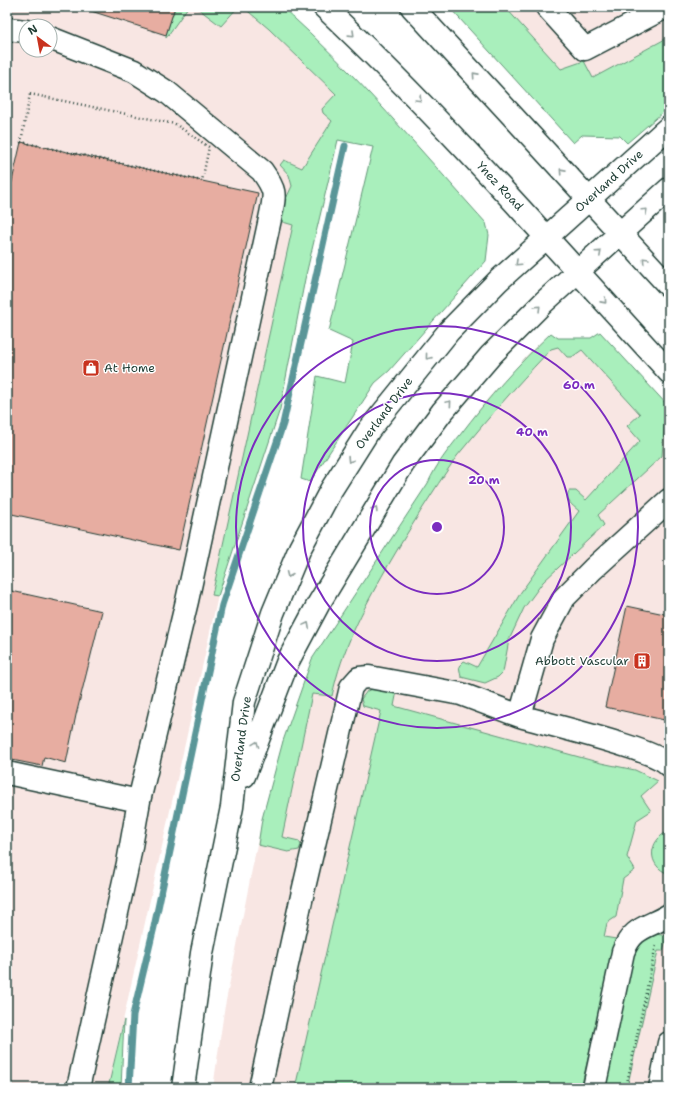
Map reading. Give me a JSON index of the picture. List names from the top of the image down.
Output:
{
  "streets": {
    "main road": ["Overland Drive", "Ynez Road"]
  },
  "crossings": [
    ["Overland Drive", "Ynez Road"]
  ],
  "places": {
    "shop": ["At Home"],
    "building": ["Abbott Vascular"]
  },
  "north": "top left",
  "rings": ["60 m", "40 m", "20 m"]
}
